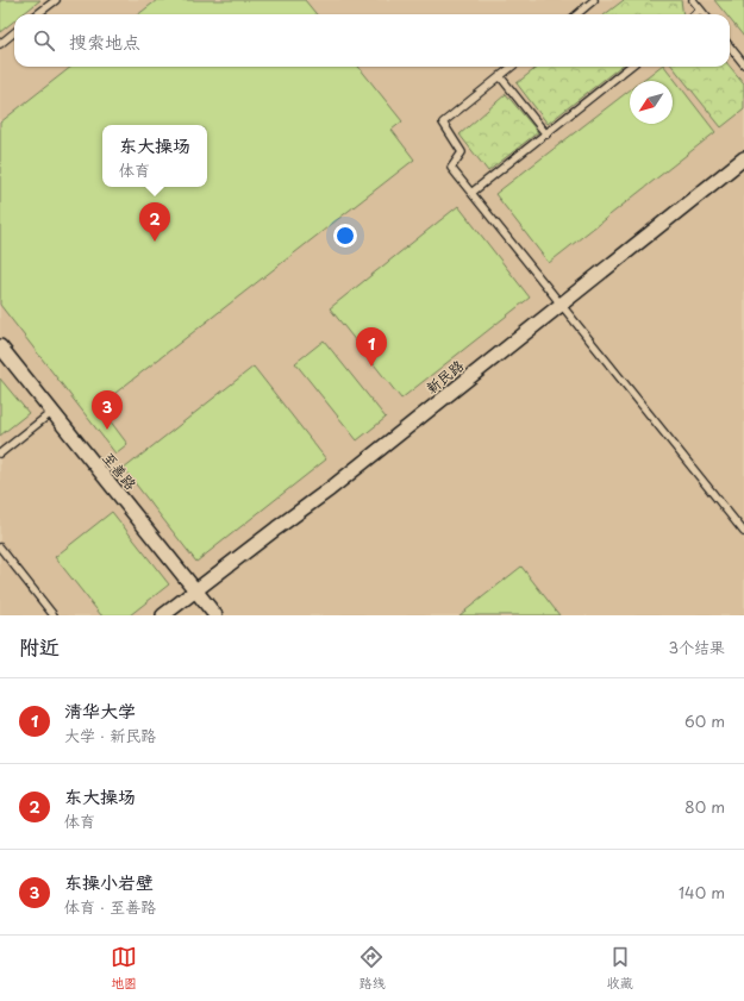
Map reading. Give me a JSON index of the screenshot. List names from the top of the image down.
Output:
{
  "streets": {
    "street": ["新民路", "至善路"]
  },
  "crossings": [
    ["新民路", "至善路"]
  ],
  "north": "bottom left",
  "page": {
    "search": "搜索地点",
    "popup": ["东大操场", "体育"],
    "pins": ["2", "1", "3"],
    "heading": ["附近", "3个结果"],
    "list": [
      {
        "mark": "1",
        "name": "清华大学",
        "note": "大学 · 新民路",
        "value": "60 m"
      },
      {
        "mark": "2",
        "name": "东大操场",
        "note": "体育",
        "value": "80 m"
      },
      {
        "mark": "3",
        "name": "东操小岩壁",
        "note": "体育 · 至善路",
        "value": "140 m"
      }
    ],
    "nav": ["地图", "路线", "收藏"]
  }
}
